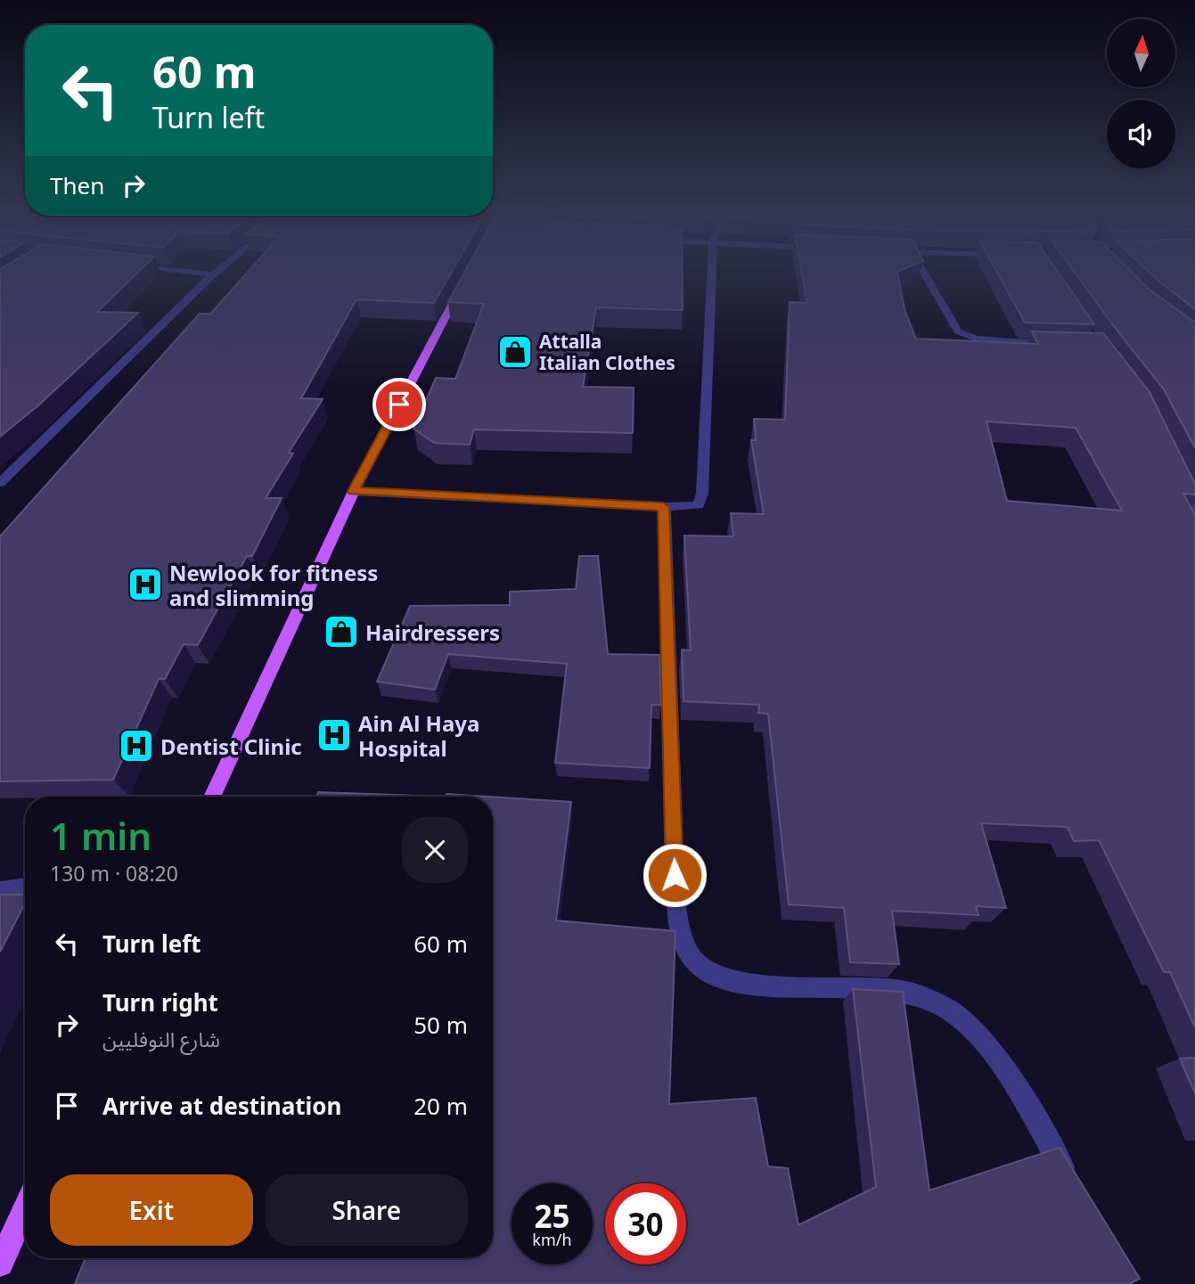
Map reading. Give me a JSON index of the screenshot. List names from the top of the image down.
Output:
{
  "places": {
    "shop": ["Attalla Italian Clothes", "Hairdressers"],
    "hospital": ["Newlook for fitness and slimming", "Ain Al Haya Hospital", "Dentist Clinic"]
  },
  "north": "top",
  "page": {
    "turn": ["60 m", "Turn left"],
    "then": "Then",
    "heading": ["1 min", "130 m · 08:20"],
    "list": [
      {
        "name": "Turn left",
        "value": "60 m"
      },
      {
        "name": "Turn right",
        "note": "شارع النوفليين",
        "value": "50 m"
      },
      {
        "name": "Arrive at destination",
        "value": "20 m"
      }
    ],
    "buttons": ["Exit", "Share"],
    "speed": "25 km/h",
    "limit": "30"
  }
}
